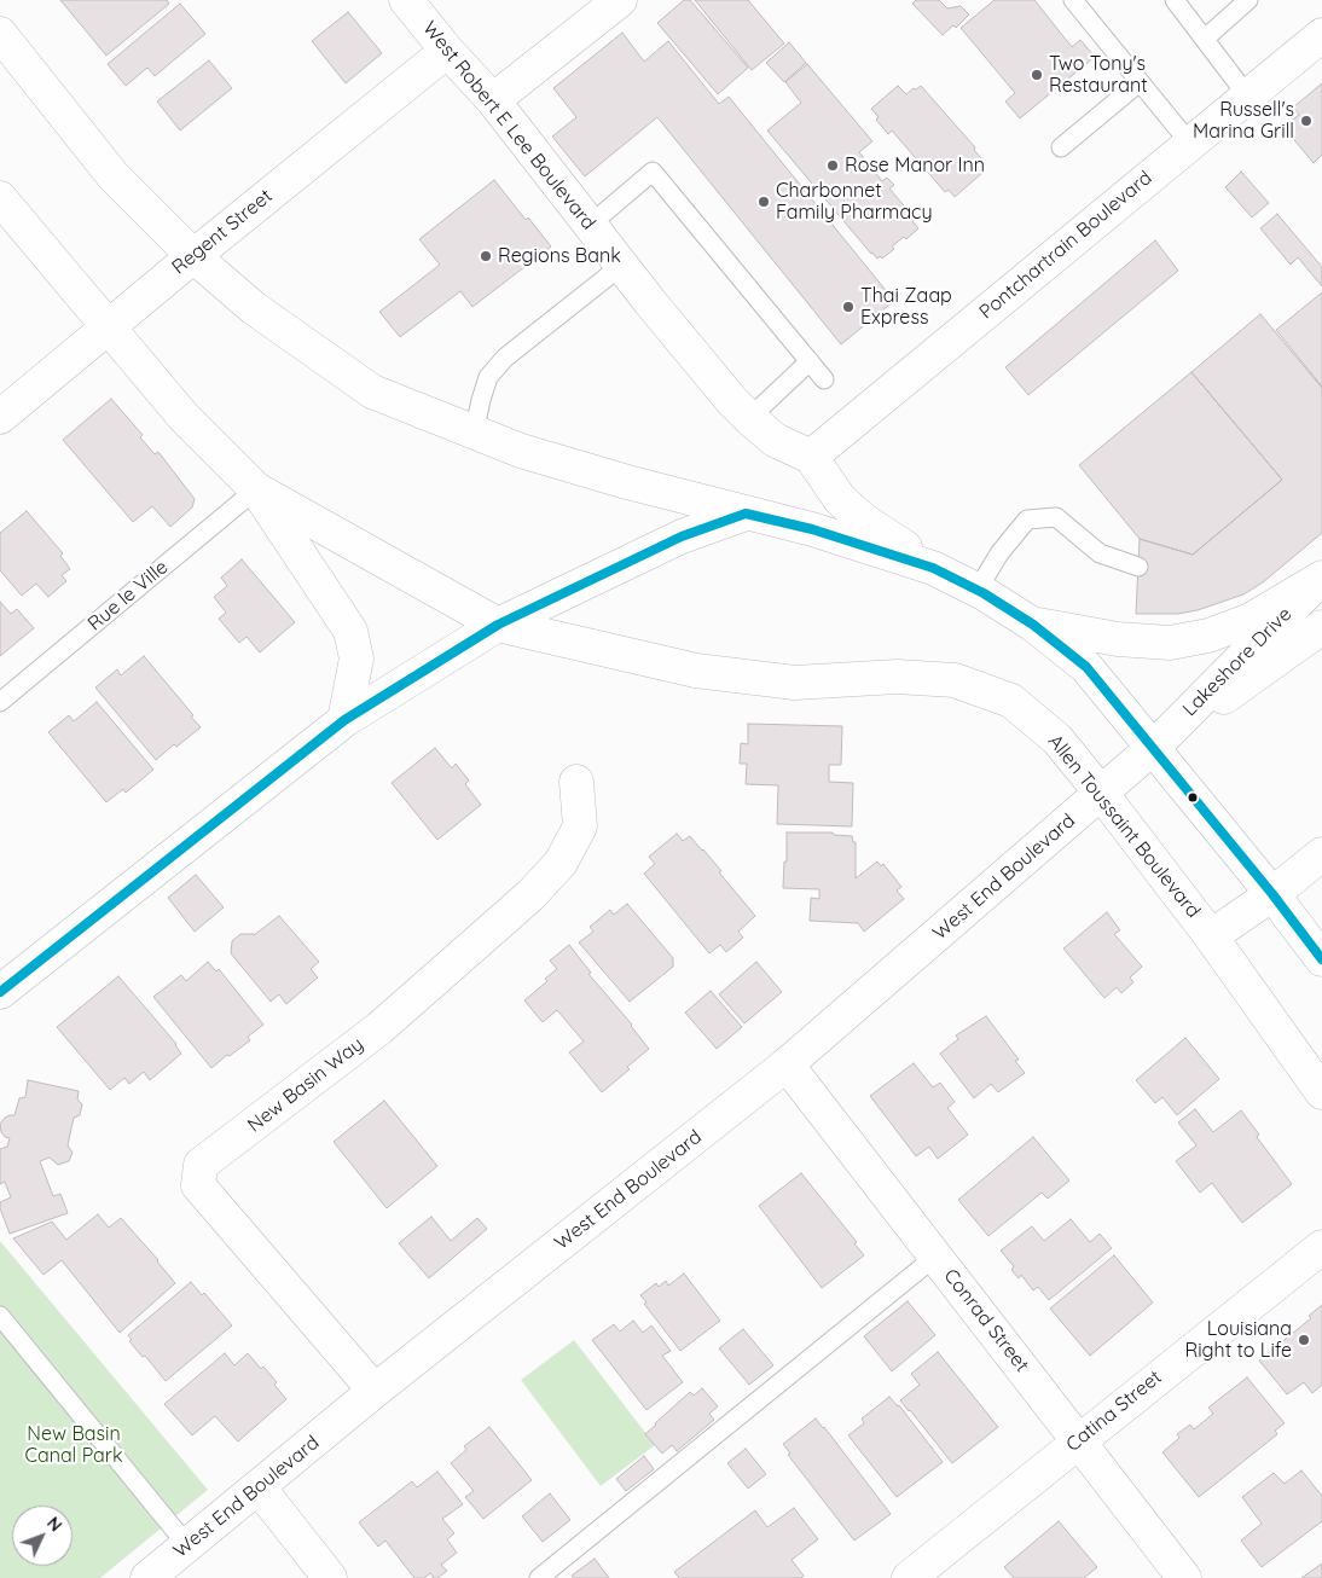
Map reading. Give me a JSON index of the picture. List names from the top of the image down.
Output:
{
  "streets": {
    "main road": [
      "West Robert E Lee Boulevard",
      "Regent Street",
      "Pontchartrain Boulevard",
      "Lakeshore Drive",
      "Allen Toussaint Boulevard",
      "West End Boulevard",
      "New Basin Way",
      "Conrad Street",
      "Catina Street"
    ],
    "lane": ["Rue le Ville"]
  },
  "crossings": [
    ["West Robert E Lee Boulevard", "Regent Street"],
    ["West Robert E Lee Boulevard", "Pontchartrain Boulevard"],
    ["Rue le Ville", "Allen Toussaint Boulevard"],
    ["Lakeshore Drive", "Allen Toussaint Boulevard"],
    ["Lakeshore Drive", "West End Boulevard"],
    ["Allen Toussaint Boulevard", "West End Boulevard"],
    ["West End Boulevard", "New Basin Way"],
    ["West End Boulevard", "Conrad Street"],
    ["Conrad Street", "Catina Street"]
  ],
  "parks": ["New Basin Canal Park"],
  "places": [
    "Two Tony's Restaurant",
    "Russell's Marina Grill",
    "Rose Manor Inn",
    "Charbonnet Family Pharmacy",
    "Regions Bank",
    "Thai Zaap Express",
    "Louisiana Right to Life"
  ],
  "north": "top right"
}
